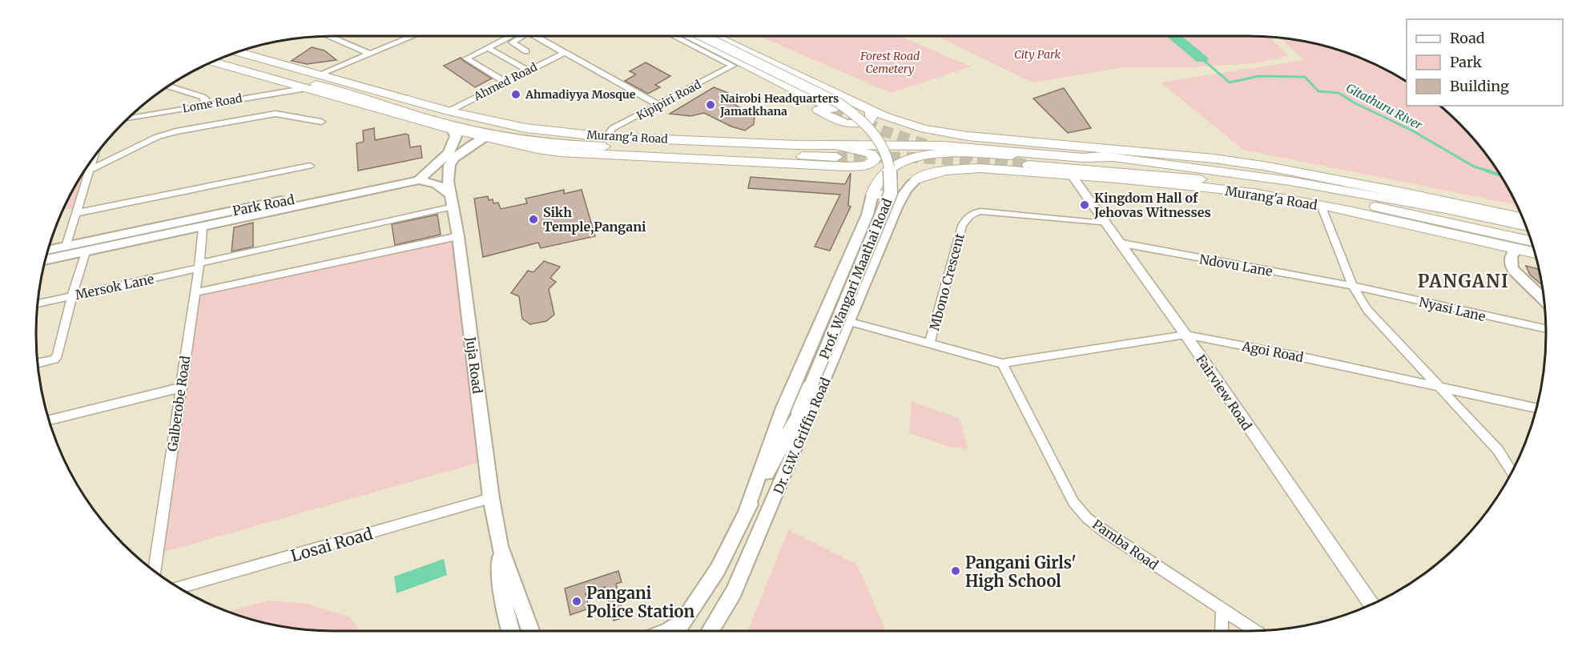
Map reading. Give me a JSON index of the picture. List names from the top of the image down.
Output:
{
  "streets": {
    "main road": [
      "Murang'a Road",
      "Park Road",
      "Prof. Wangari Maathai Road",
      "Juja Road",
      "Dr. G.W. Griffin Road"
    ],
    "street": [
      "Ahmed Road",
      "Kipipiri Road",
      "Lome Road",
      "Ndovu Lane",
      "Mbono Crescent",
      "Mersok Lane",
      "Nyasi Lane",
      "Agoi Road",
      "Fairview Road",
      "Galberobe Road",
      "Losai Road",
      "Pamba Road"
    ]
  },
  "crossings": [
    ["Ahmed Road", "Murang'a Road"],
    ["Kipipiri Road", "Murang'a Road"],
    ["Lome Road", "Murang'a Road"],
    ["Murang'a Road", "Park Road"],
    ["Murang'a Road", "Juja Road"],
    ["Murang'a Road", "Fairview Road"],
    ["Murang'a Road", "Dr. G.W. Griffin Road"],
    ["Park Road", "Galberobe Road"],
    ["Ndovu Lane", "Nyasi Lane"],
    ["Ndovu Lane", "Fairview Road"],
    ["Prof. Wangari Maathai Road", "Dr. G.W. Griffin Road"],
    ["Mbono Crescent", "Fairview Road"],
    ["Mersok Lane", "Juja Road"],
    ["Mersok Lane", "Galberobe Road"],
    ["Agoi Road", "Fairview Road"],
    ["Agoi Road", "Pamba Road"],
    ["Juja Road", "Losai Road"]
  ],
  "districts": ["PANGANI"],
  "water": ["Gitathuru River"],
  "parks": ["City Park", "Forest Road Cemetery"],
  "places": [
    "Ahmadiyya Mosque",
    "Nairobi Headquarters Jamatkhana",
    "Kingdom Hall of Jehovas Witnesses",
    "Sikh Temple,Pangani",
    "Pangani Girls' High School",
    "Pangani Police Station"
  ],
  "legend": ["Road", "Park", "Building"]
}
